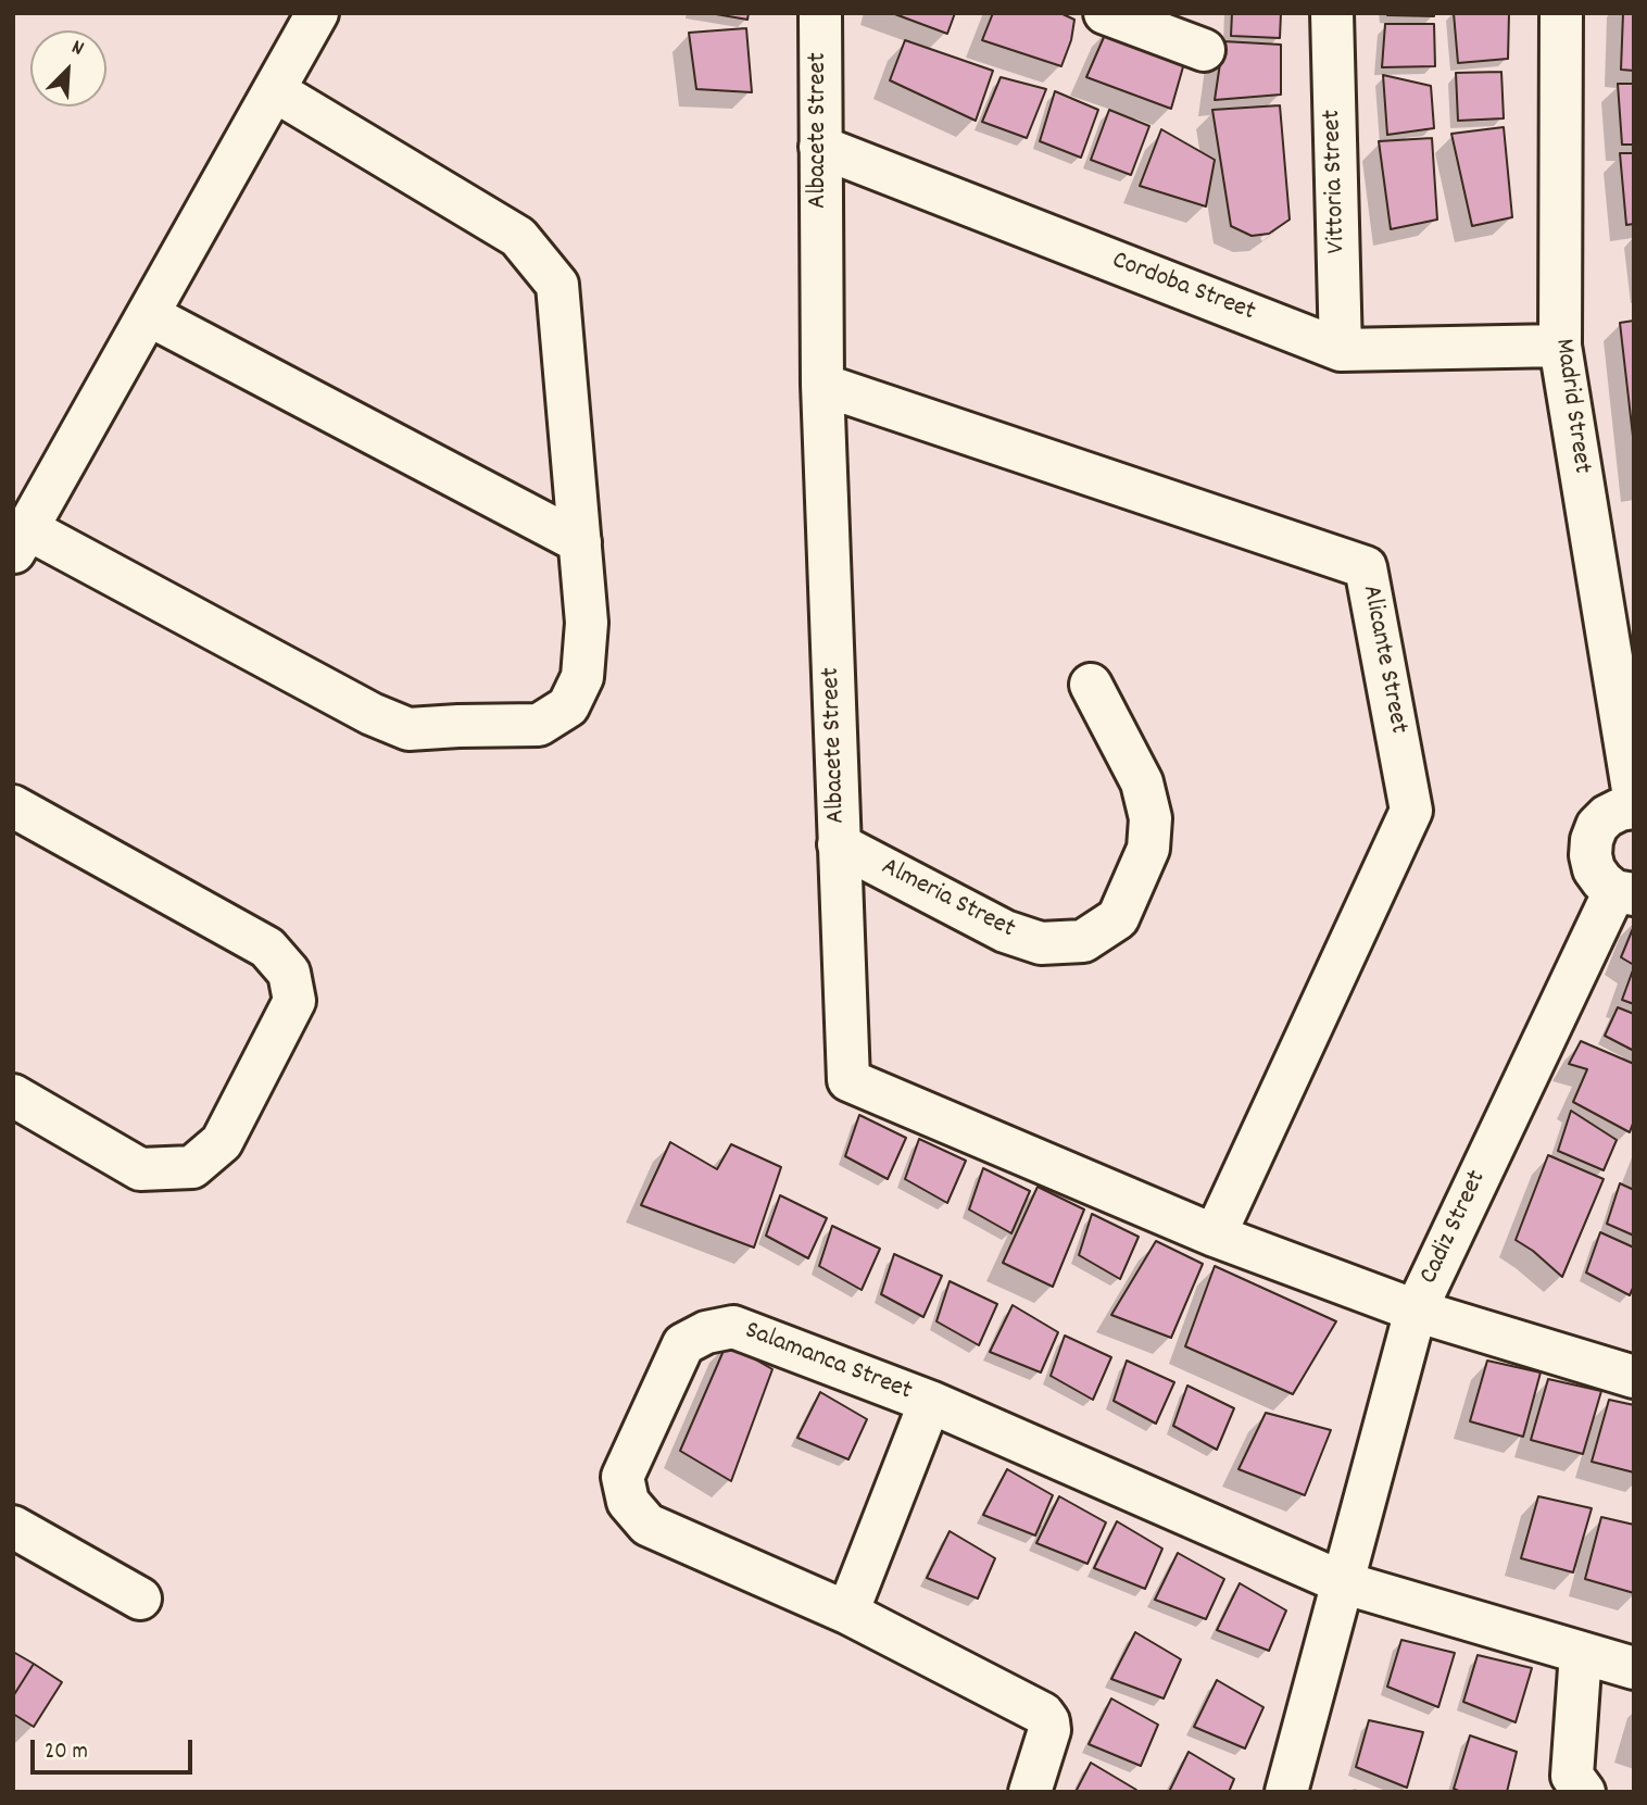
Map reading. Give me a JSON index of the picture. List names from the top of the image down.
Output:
{
  "streets": {
    "street": [
      "Albacete Street",
      "Vittoria Street",
      "Cordoba Street",
      "Madrid Street",
      "Alicante Street",
      "Almeria Street",
      "Cadiz Street",
      "Salamanca Street"
    ]
  },
  "crossings": [
    ["Albacete Street", "Cordoba Street"],
    ["Albacete Street", "Alicante Street"],
    ["Albacete Street", "Almeria Street"],
    ["Vittoria Street", "Cordoba Street"],
    ["Cordoba Street", "Madrid Street"],
    ["Cadiz Street", "Salamanca Street"]
  ],
  "scale_bar": "20 m",
  "north": "top right"
}
